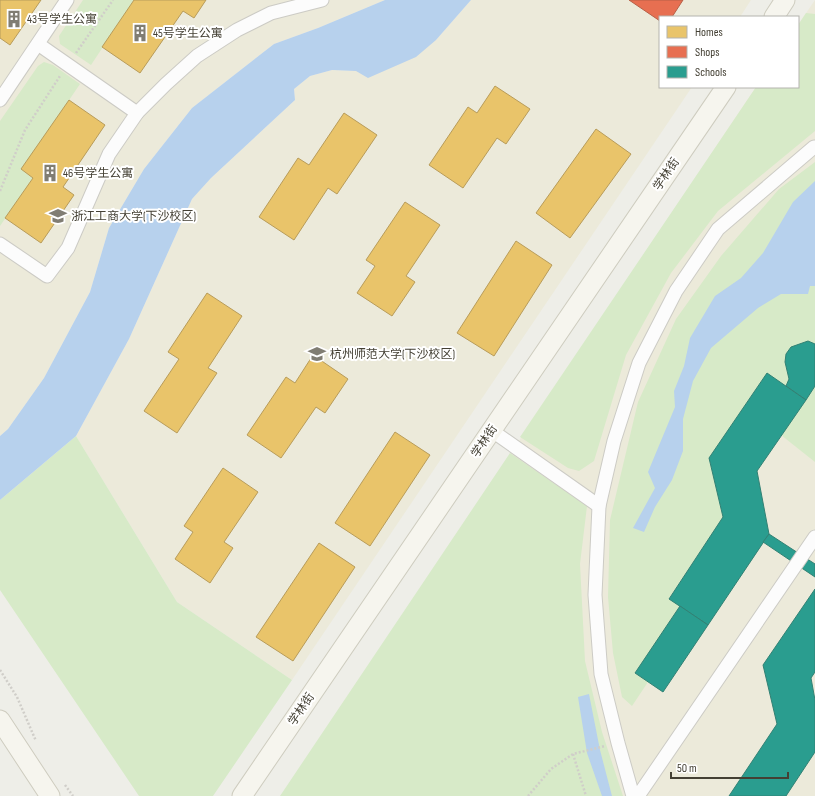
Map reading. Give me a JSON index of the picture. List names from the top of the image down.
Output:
{
  "streets": {
    "main road": ["学林街"]
  },
  "places": {
    "building": ["43号学生公寓", "45号学生公寓", "46号学生公寓"],
    "school or university": ["浙江工商大学(下沙校区)", "杭州师范大学(下沙校区)"]
  },
  "legend": ["Homes", "Shops", "Schools"],
  "scale_bar": "50 m"
}
